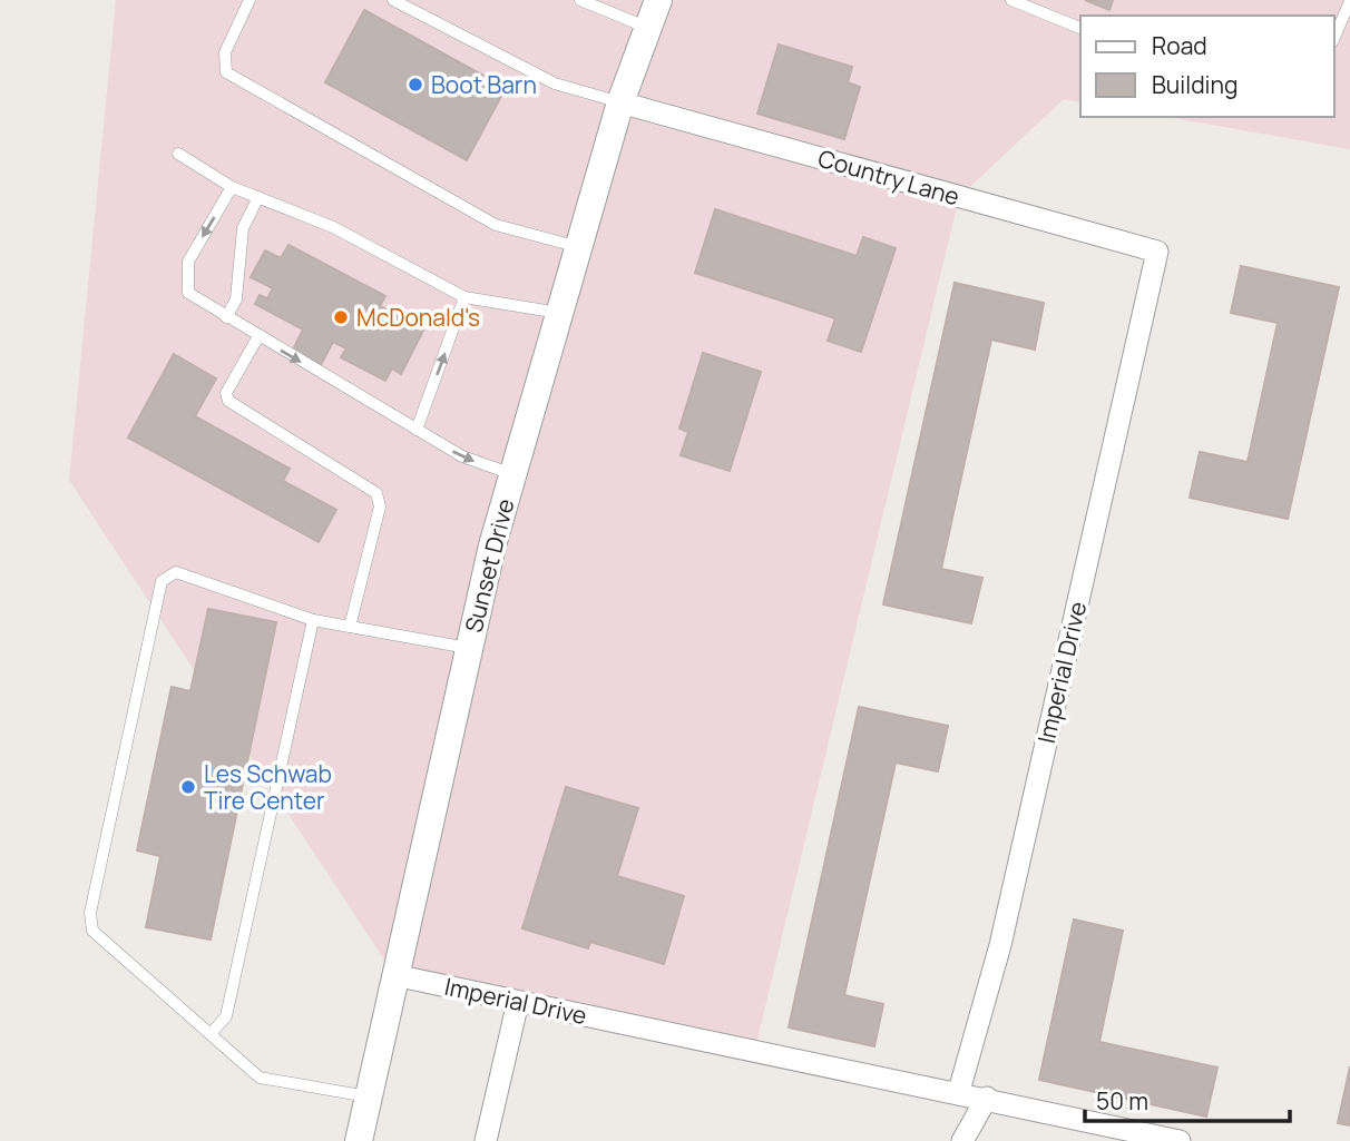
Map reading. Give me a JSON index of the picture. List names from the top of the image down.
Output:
{
  "streets": {
    "street": ["Country Lane", "Sunset Drive", "Imperial Drive"]
  },
  "crossings": [
    ["Country Lane", "Sunset Drive"],
    ["Country Lane", "Imperial Drive"],
    ["Sunset Drive", "Imperial Drive"]
  ],
  "places": ["Boot Barn", "McDonald's", "Les Schwab Tire Center"],
  "legend": ["Road", "Building"],
  "scale_bar": "50 m"
}
